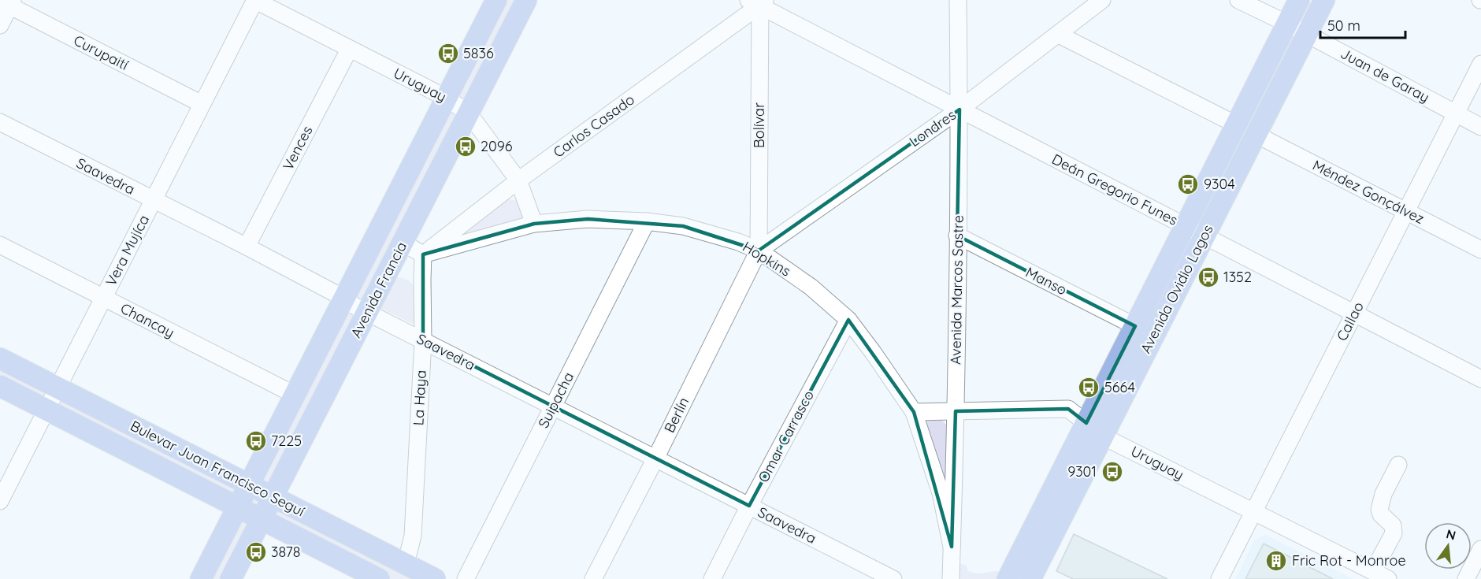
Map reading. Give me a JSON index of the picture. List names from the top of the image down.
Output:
{
  "streets": {
    "main road": ["Avenida Ovidio Lagos", "Avenida Francia", "Bulevar Juan Francisco Seguí"],
    "street": [
      "Curupaití",
      "Juan de Garay",
      "Uruguay",
      "Bolívar",
      "Carlos Casado",
      "Londres",
      "Vences",
      "Saavedra",
      "Deán Gregorio Funes",
      "Méndez Gonçálvez",
      "Vera Mujíca",
      "Hopkins",
      "Manso",
      "Avenida Marcos Sastre",
      "Chancay",
      "Callao",
      "La Haya",
      "Suipacha",
      "Berlín",
      "Omar Carrasco"
    ]
  },
  "crossings": [
    ["Curupaití", "Vera Mujíca"],
    ["Juan de Garay", "Avenida Ovidio Lagos"],
    ["Juan de Garay", "Callao"],
    ["Uruguay", "Carlos Casado"],
    ["Uruguay", "Vences"],
    ["Uruguay", "Vera Mujíca"],
    ["Uruguay", "Hopkins"],
    ["Uruguay", "Avenida Ovidio Lagos"],
    ["Uruguay", "Avenida Francia"],
    ["Uruguay", "Avenida Marcos Sastre"],
    ["Uruguay", "Callao"],
    ["Bolívar", "Carlos Casado"],
    ["Bolívar", "Londres"],
    ["Bolívar", "Deán Gregorio Funes"],
    ["Bolívar", "Hopkins"],
    ["Bolívar", "Berlín"],
    ["Carlos Casado", "Deán Gregorio Funes"],
    ["Carlos Casado", "Hopkins"],
    ["Carlos Casado", "La Haya"],
    ["Londres", "Deán Gregorio Funes"],
    ["Londres", "Hopkins"],
    ["Londres", "Avenida Marcos Sastre"],
    ["Londres", "Berlín"],
    ["Vences", "Saavedra"],
    ["Saavedra", "Vera Mujíca"],
    ["Saavedra", "Avenida Francia"],
    ["Saavedra", "La Haya"],
    ["Saavedra", "Suipacha"],
    ["Saavedra", "Berlín"],
    ["Saavedra", "Omar Carrasco"],
    ["Deán Gregorio Funes", "Avenida Ovidio Lagos"],
    ["Deán Gregorio Funes", "Avenida Marcos Sastre"],
    ["Deán Gregorio Funes", "Callao"],
    ["Méndez Gonçálvez", "Avenida Ovidio Lagos"],
    ["Méndez Gonçálvez", "Callao"],
    ["Vera Mujíca", "Chancay"],
    ["Vera Mujíca", "Bulevar Juan Francisco Seguí"],
    ["Hopkins", "Avenida Marcos Sastre"],
    ["Hopkins", "La Haya"],
    ["Hopkins", "Suipacha"],
    ["Hopkins", "Berlín"],
    ["Hopkins", "Omar Carrasco"],
    ["Manso", "Avenida Ovidio Lagos"],
    ["Manso", "Avenida Marcos Sastre"],
    ["Avenida Francia", "Chancay"],
    ["Avenida Francia", "Bulevar Juan Francisco Seguí"],
    ["La Haya", "Bulevar Juan Francisco Seguí"]
  ],
  "places": {
    "bus stop": [
      "5836",
      "2096",
      "9304",
      "1352",
      "5664",
      "7225",
      "9301",
      "3878"
    ],
    "building": ["Fric Rot - Monroe"]
  },
  "scale_bar": "50 m",
  "north": "top"
}
